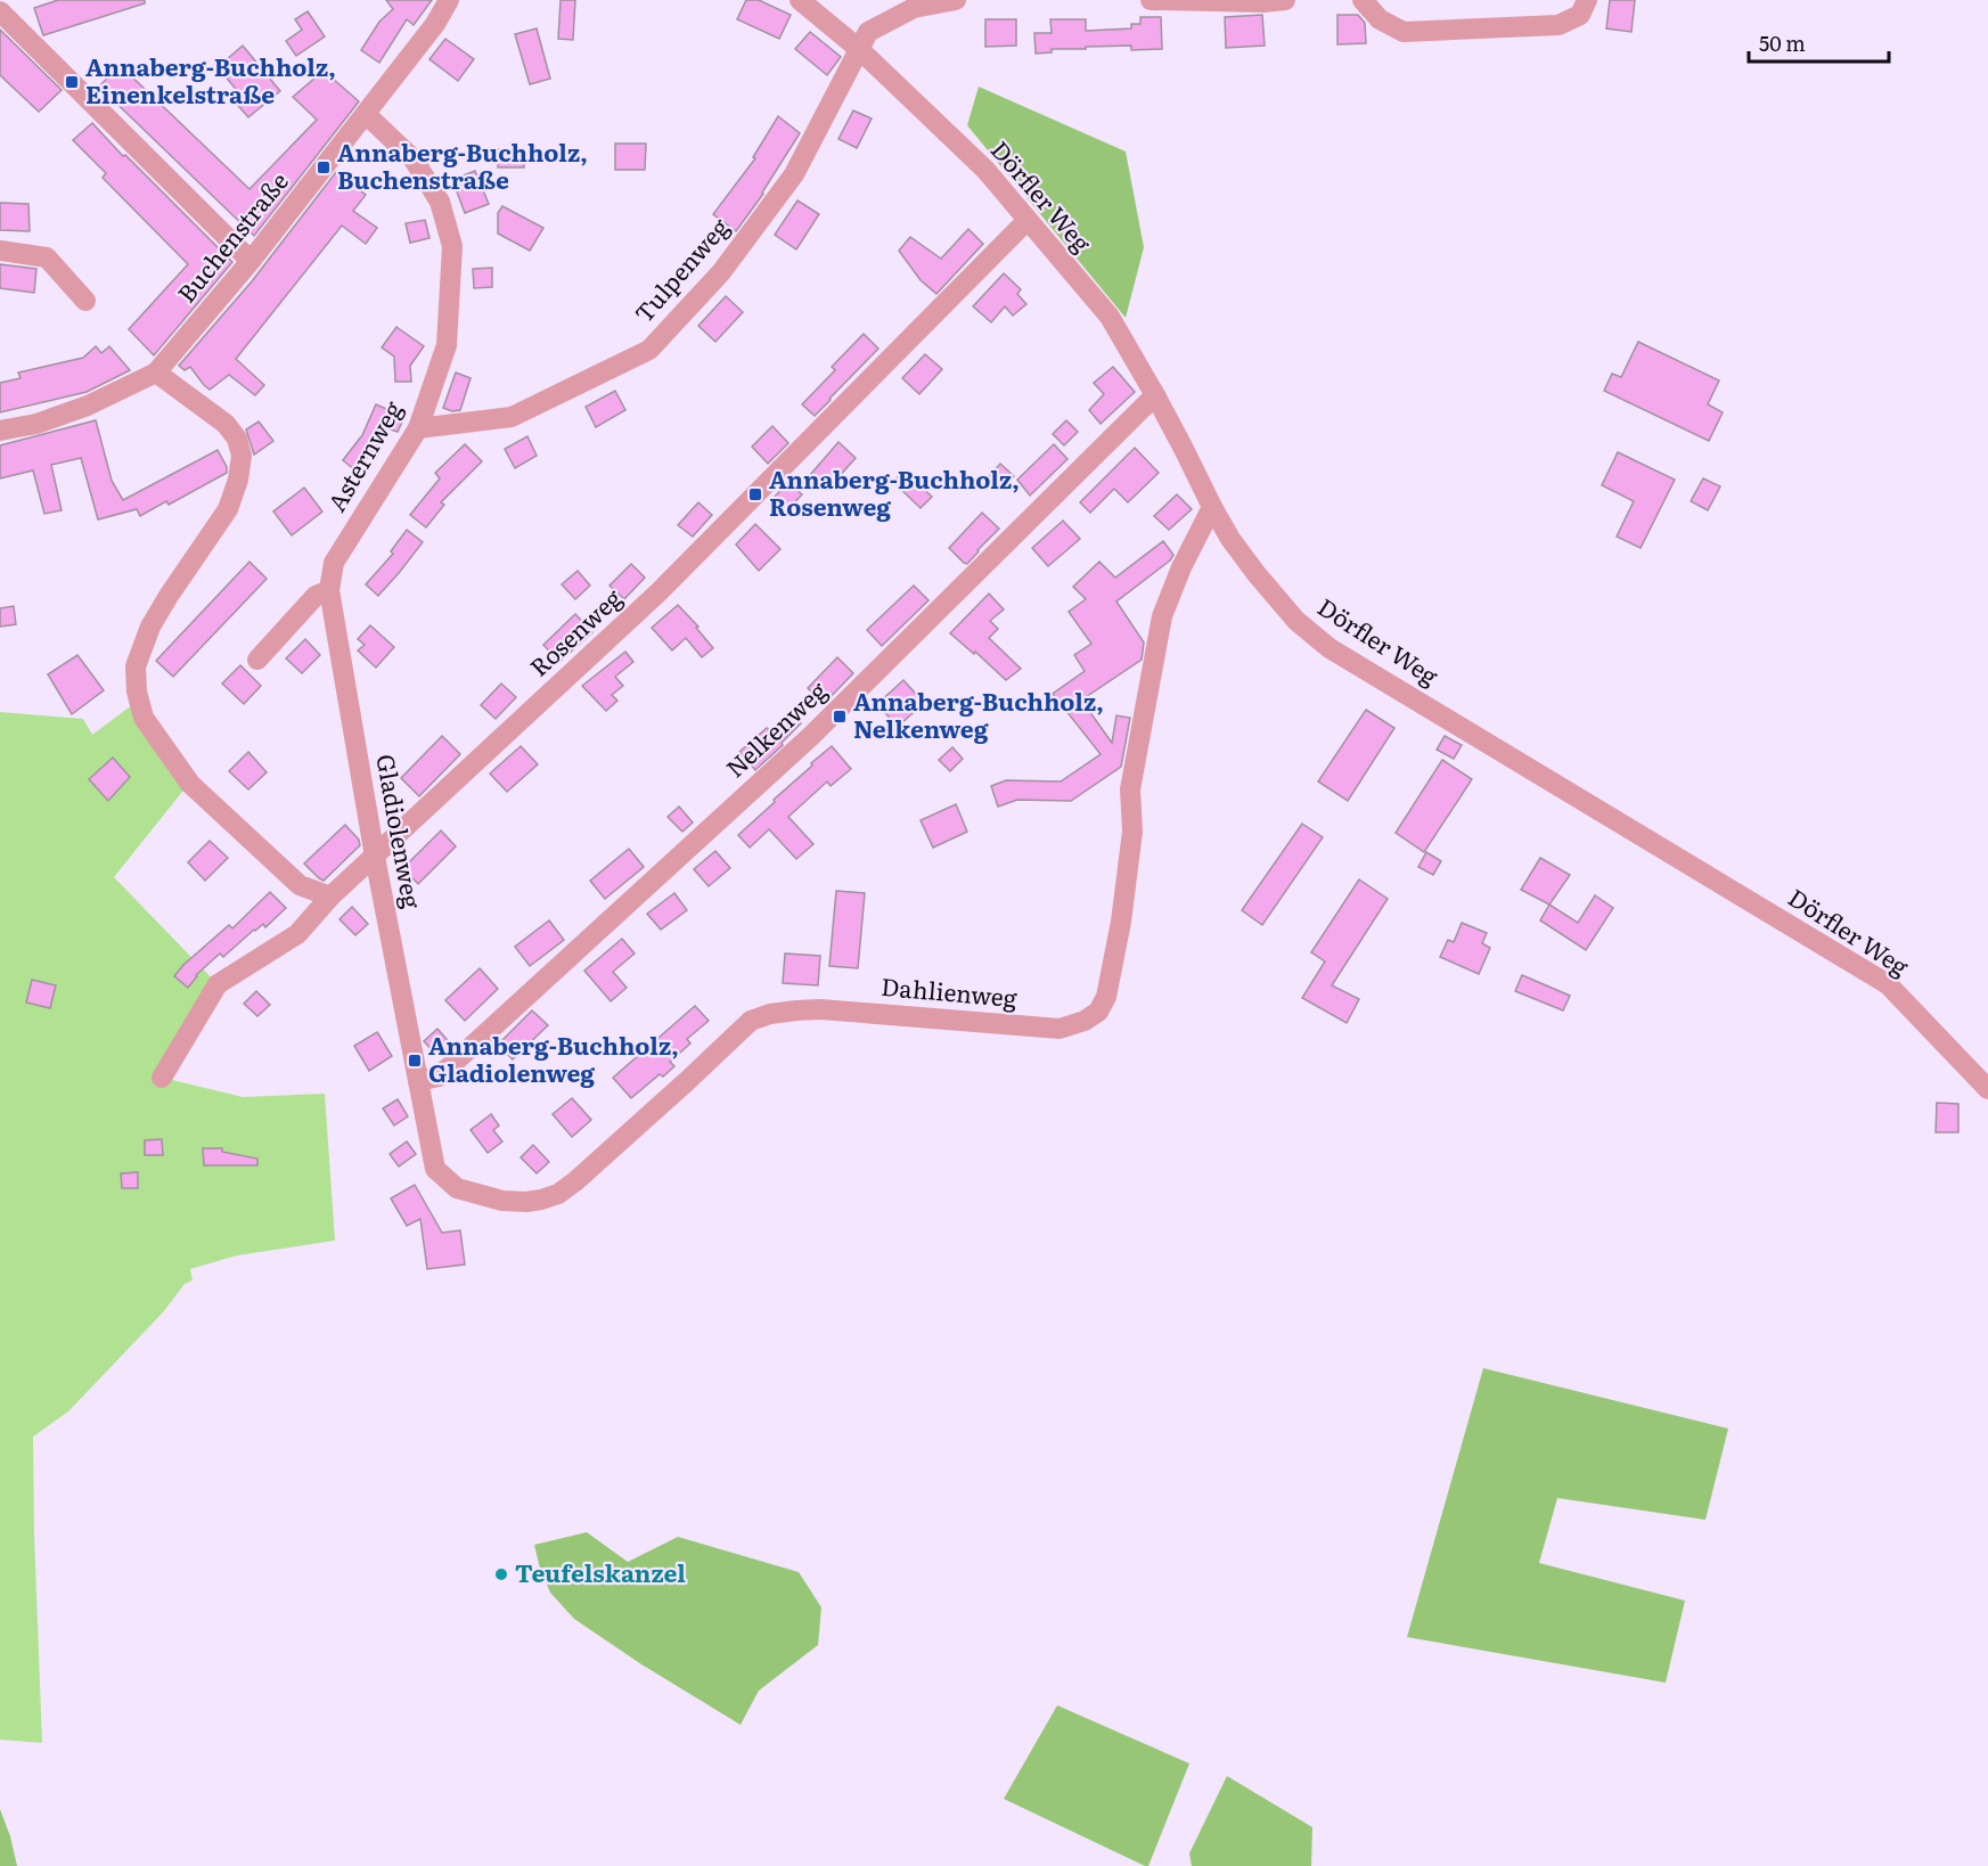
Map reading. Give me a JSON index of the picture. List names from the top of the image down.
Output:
{
  "streets": {
    "street": [
      "Dörfler Weg",
      "Buchenstraße",
      "Tulpenweg",
      "Asternweg",
      "Rosenweg",
      "Nelkenweg",
      "Gladiolenweg",
      "Dahlienweg"
    ]
  },
  "crossings": [
    ["Dörfler Weg", "Tulpenweg"],
    ["Dörfler Weg", "Rosenweg"],
    ["Dörfler Weg", "Nelkenweg"],
    ["Dörfler Weg", "Dahlienweg"],
    ["Buchenstraße", "Asternweg"],
    ["Tulpenweg", "Asternweg"],
    ["Asternweg", "Gladiolenweg"],
    ["Rosenweg", "Gladiolenweg"],
    ["Nelkenweg", "Gladiolenweg"],
    ["Nelkenweg", "Dahlienweg"],
    ["Gladiolenweg", "Dahlienweg"]
  ],
  "places": {
    "transit": [
      "Annaberg-Buchholz, Einenkelstraße",
      "Annaberg-Buchholz, Buchenstraße",
      "Annaberg-Buchholz, Rosenweg",
      "Annaberg-Buchholz, Nelkenweg",
      "Annaberg-Buchholz, Gladiolenweg"
    ],
    "other": ["Teufelskanzel"]
  },
  "scale_bar": "50 m"
}
